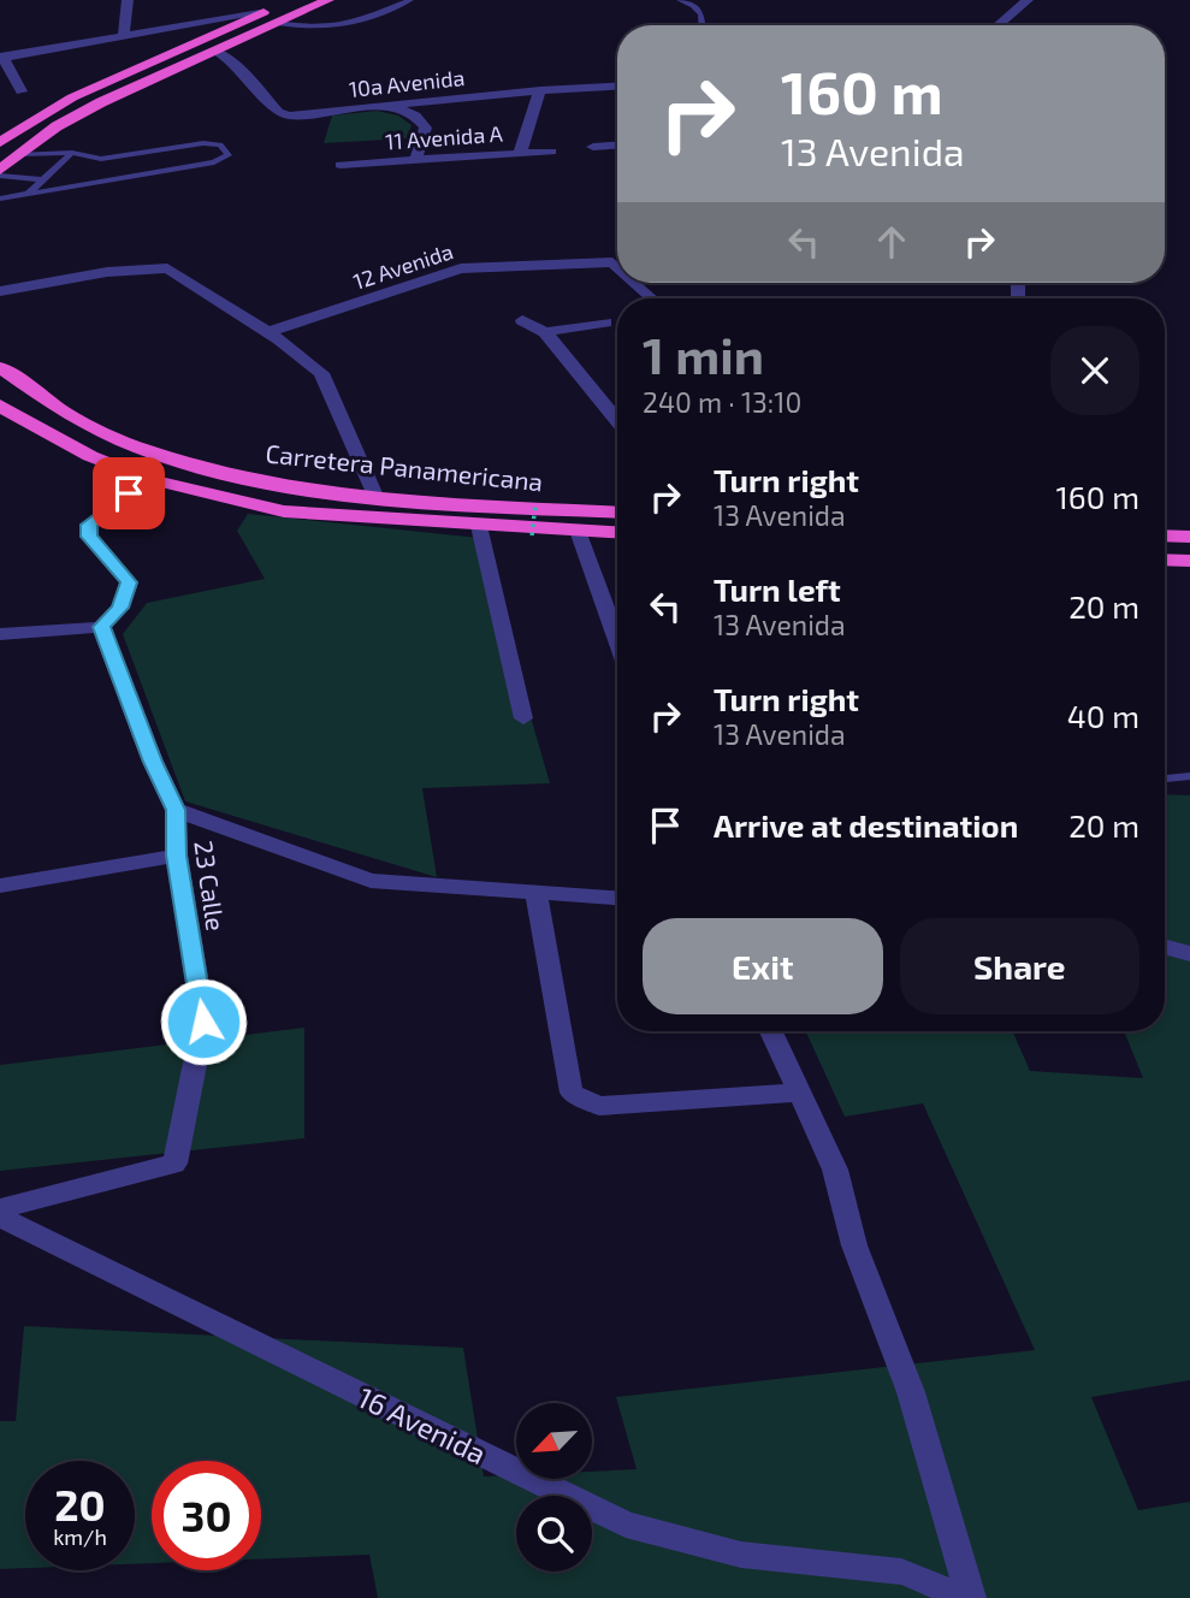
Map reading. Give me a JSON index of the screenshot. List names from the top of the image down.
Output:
{
  "streets": {
    "highway": ["Carretera Panamericana"],
    "street": [
      "10a Avenida",
      "11 Avenida A",
      "12 Avenida",
      "23 Calle",
      "16 Avenida"
    ]
  },
  "north": "bottom left",
  "page": {
    "turn": ["160 m", "13 Avenida"],
    "heading": ["1 min", "240 m · 13:10"],
    "list": [
      {
        "name": "Turn right",
        "note": "13 Avenida",
        "value": "160 m"
      },
      {
        "name": "Turn left",
        "note": "13 Avenida",
        "value": "20 m"
      },
      {
        "name": "Turn right",
        "note": "13 Avenida",
        "value": "40 m"
      },
      {
        "name": "Arrive at destination",
        "value": "20 m"
      }
    ],
    "buttons": ["Exit", "Share"],
    "speed": "20 km/h",
    "limit": "30"
  }
}
